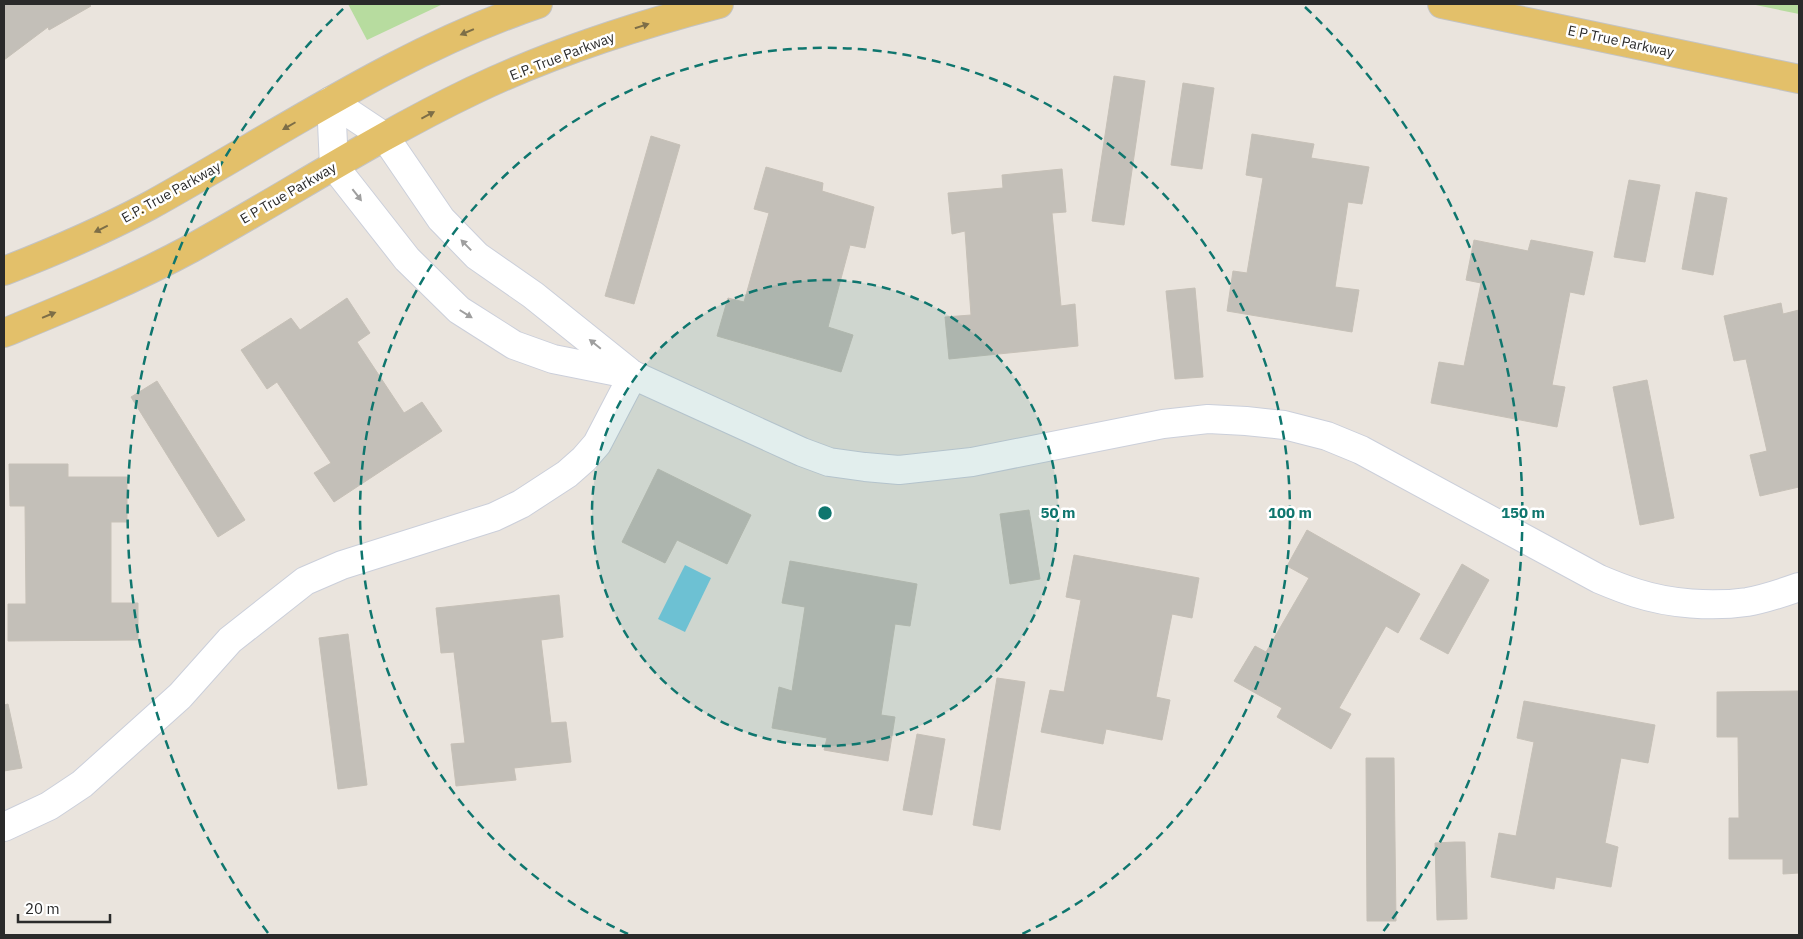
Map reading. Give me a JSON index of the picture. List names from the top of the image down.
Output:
{
  "streets": {
    "main road": ["E P True Parkway", "E.P. True Parkway"]
  },
  "crossings": [
    ["E P True Parkway", "E.P. True Parkway"]
  ],
  "one_way": ["E P True Parkway"],
  "scale_bar": "20 m",
  "rings": ["50 m", "100 m", "150 m"]
}
